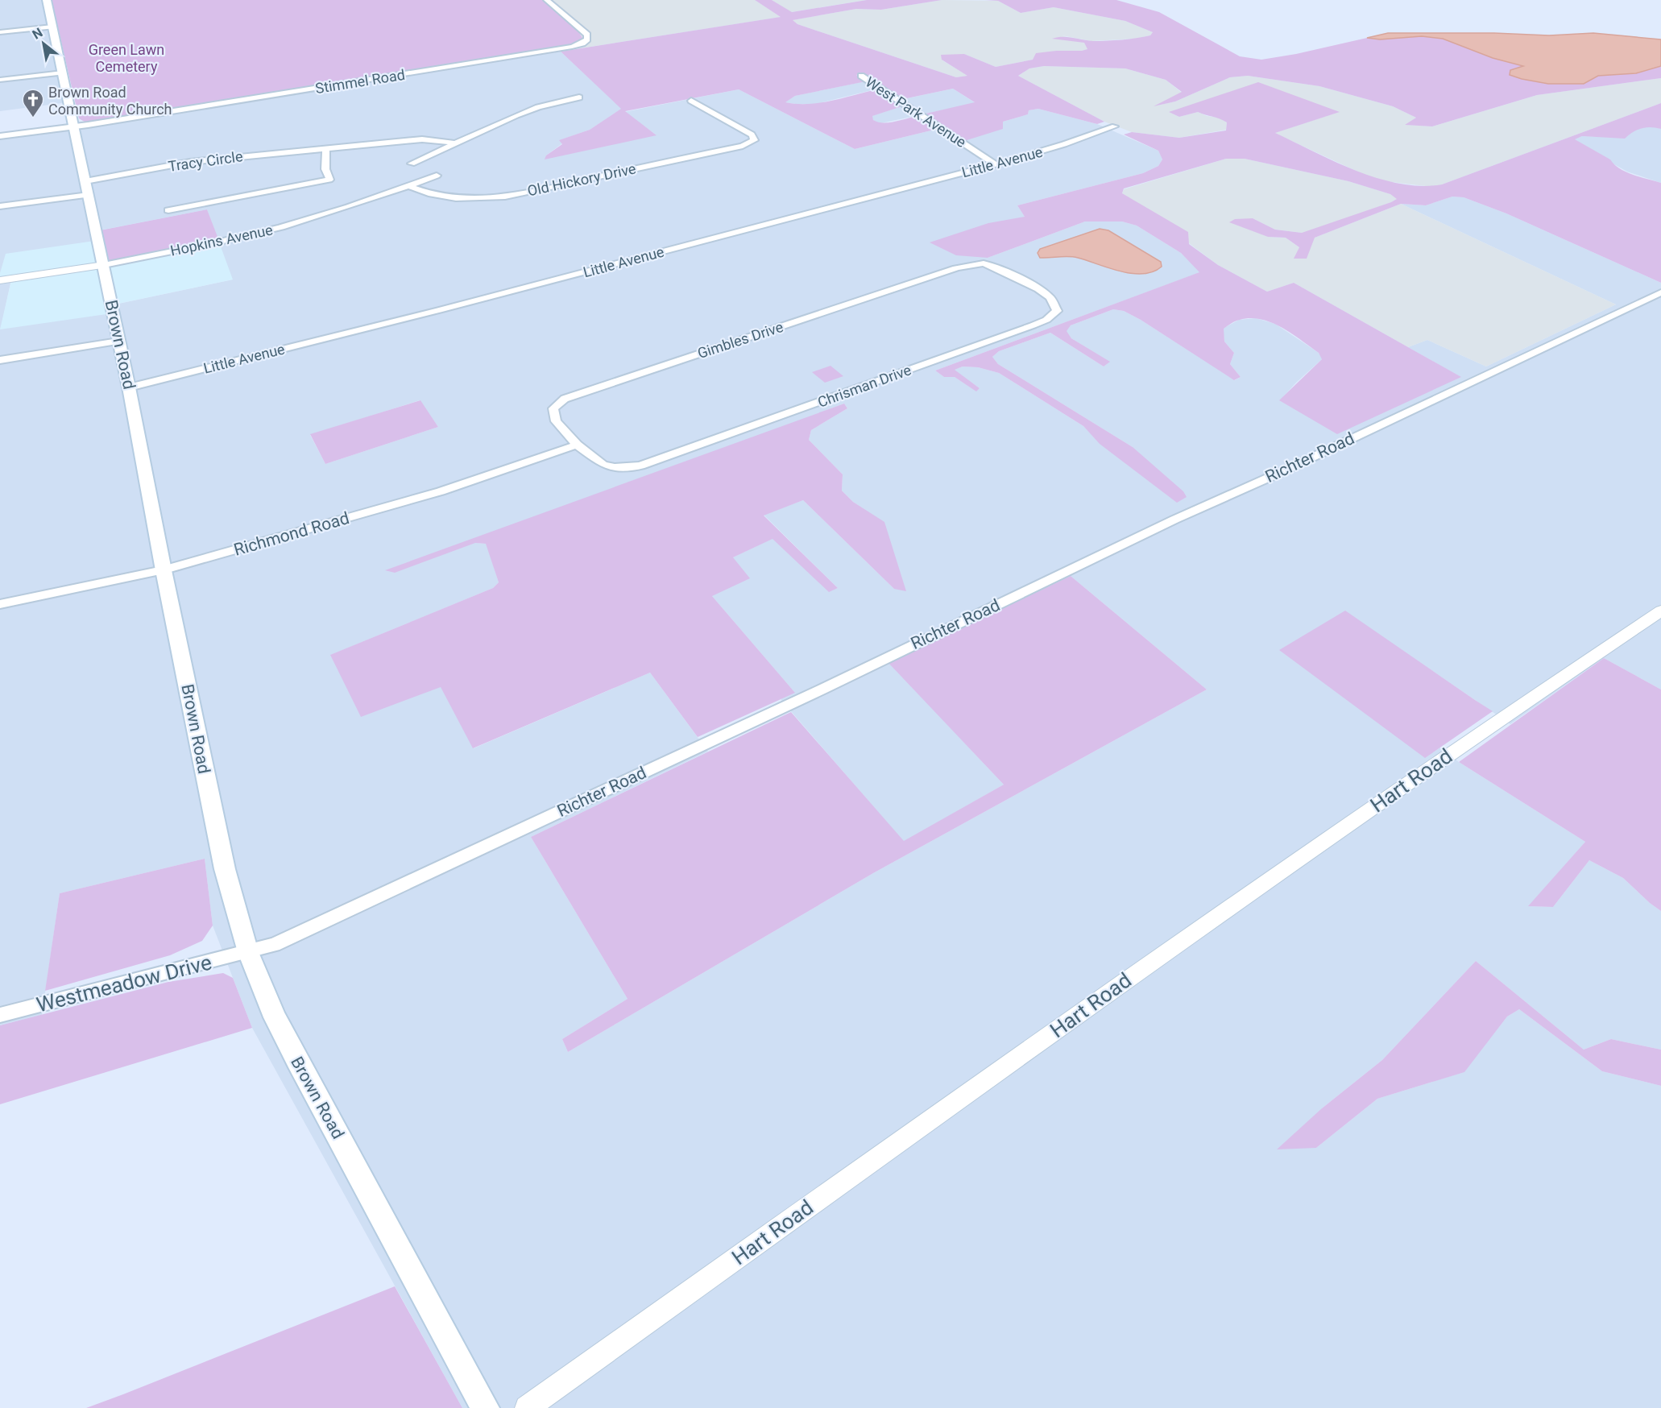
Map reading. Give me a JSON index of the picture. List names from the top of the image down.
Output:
{
  "streets": {
    "main road": ["Brown Road"],
    "street": [
      "Stimmel Road",
      "West Park Avenue",
      "Tracy Circle",
      "Little Avenue",
      "Old Hickory Drive",
      "Hopkins Avenue",
      "Gimbles Drive",
      "Chrisman Drive",
      "Richter Road",
      "Richmond Road",
      "Hart Road",
      "Westmeadow Drive"
    ]
  },
  "crossings": [
    ["Stimmel Road", "Brown Road"],
    ["West Park Avenue", "Little Avenue"],
    ["Tracy Circle", "Brown Road"],
    ["Little Avenue", "Brown Road"],
    ["Old Hickory Drive", "Hopkins Avenue"],
    ["Hopkins Avenue", "Brown Road"],
    ["Gimbles Drive", "Chrisman Drive"],
    ["Gimbles Drive", "Richmond Road"],
    ["Brown Road", "Richter Road"],
    ["Brown Road", "Richmond Road"],
    ["Brown Road", "Westmeadow Drive"],
    ["Chrisman Drive", "Richmond Road"],
    ["Richter Road", "Westmeadow Drive"]
  ],
  "parks": ["Green Lawn Cemetery"],
  "places": {
    "church": ["Brown Road Community Church"]
  },
  "north": "top left"
}
